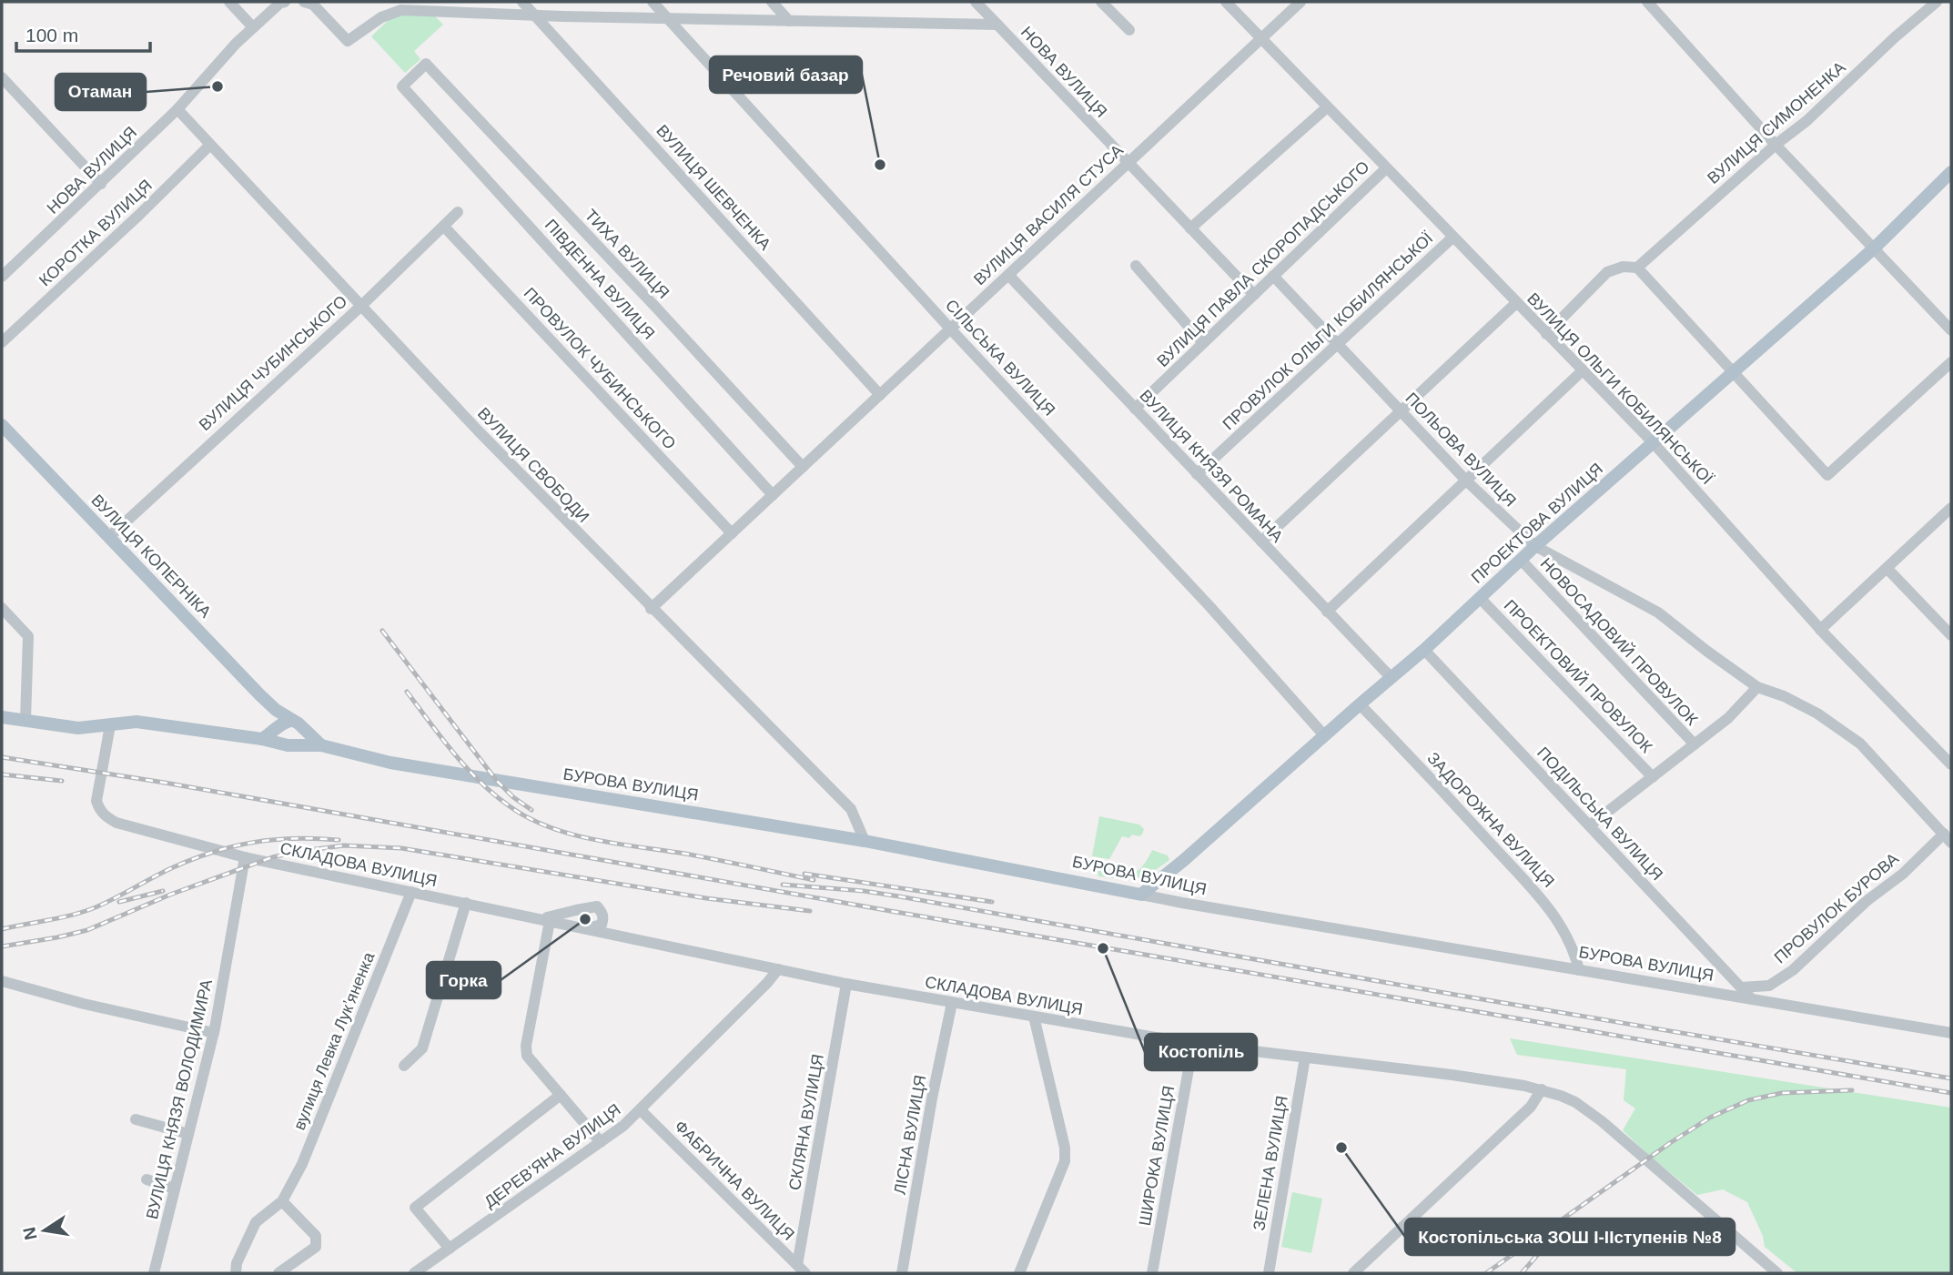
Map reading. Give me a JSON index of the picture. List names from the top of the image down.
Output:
{
  "streets": {
    "main road": ["ПРОЕКТОВА ВУЛИЦЯ", "ВУЛИЦЯ КОПЕРНІКА", "БУРОВА ВУЛИЦЯ"],
    "street": [
      "НОВА ВУЛИЦЯ",
      "ВУЛИЦЯ СИМОНЕНКА",
      "ВУЛИЦЯ ШЕВЧЕНКА",
      "ВУЛИЦЯ ВАСИЛЯ СТУСА",
      "КОРОТКА ВУЛИЦЯ",
      "ТИХА ВУЛИЦЯ",
      "ВУЛИЦЯ ПАВЛА СКОРОПАДСЬКОГО",
      "ПІВДЕННА ВУЛИЦЯ",
      "ПРОВУЛОК ОЛЬГИ КОБИЛЯНСЬКОЇ",
      "СІЛЬСЬКА ВУЛИЦЯ",
      "ВУЛИЦЯ ЧУБИНСЬКОГО",
      "ПРОВУЛОК ЧУБИНСЬКОГО",
      "ВУЛИЦЯ ОЛЬГИ КОБИЛЯНСЬКОЇ",
      "ПОЛЬОВА ВУЛИЦЯ",
      "ВУЛИЦЯ СВОБОДИ",
      "ВУЛИЦЯ КНЯЗЯ РОМАНА",
      "НОВОСАДОВИЙ ПРОВУЛОК",
      "ПРОЕКТОВИЙ ПРОВУЛОК",
      "ПОДІЛЬСЬКА ВУЛИЦЯ",
      "ЗАДОРОЖНА ВУЛИЦЯ",
      "СКЛАДОВА ВУЛИЦЯ",
      "ПРОВУЛОК БУРОВА",
      "вулиця Левка Лукʼяненка",
      "ВУЛИЦЯ КНЯЗЯ ВОЛОДИМИРА",
      "СКЛЯНА ВУЛИЦЯ",
      "ЛІСНА ВУЛИЦЯ",
      "ДЕРЕВ'ЯНА ВУЛИЦЯ",
      "ШИРОКА ВУЛИЦЯ",
      "ЗЕЛЕНА ВУЛИЦЯ",
      "ФАБРИЧНА ВУЛИЦЯ"
    ]
  },
  "crossings": [
    ["НОВА ВУЛИЦЯ", "ВУЛИЦЯ ШЕВЧЕНКА"],
    ["НОВА ВУЛИЦЯ", "ВУЛИЦЯ ВАСИЛЯ СТУСА"],
    ["НОВА ВУЛИЦЯ", "СІЛЬСЬКА ВУЛИЦЯ"],
    ["НОВА ВУЛИЦЯ", "ВУЛИЦЯ СВОБОДИ"],
    ["ВУЛИЦЯ ШЕВЧЕНКА", "ВУЛИЦЯ ВАСИЛЯ СТУСА"],
    ["ВУЛИЦЯ ВАСИЛЯ СТУСА", "ТИХА ВУЛИЦЯ"],
    ["ВУЛИЦЯ ВАСИЛЯ СТУСА", "ПІВДЕННА ВУЛИЦЯ"],
    ["ВУЛИЦЯ ВАСИЛЯ СТУСА", "СІЛЬСЬКА ВУЛИЦЯ"],
    ["ВУЛИЦЯ ВАСИЛЯ СТУСА", "ПРОВУЛОК ЧУБИНСЬКОГО"],
    ["ВУЛИЦЯ ВАСИЛЯ СТУСА", "ВУЛИЦЯ ОЛЬГИ КОБИЛЯНСЬКОЇ"],
    ["ВУЛИЦЯ ВАСИЛЯ СТУСА", "ВУЛИЦЯ СВОБОДИ"],
    ["ВУЛИЦЯ ВАСИЛЯ СТУСА", "ВУЛИЦЯ КНЯЗЯ РОМАНА"],
    ["КОРОТКА ВУЛИЦЯ", "ВУЛИЦЯ СВОБОДИ"],
    ["ТИХА ВУЛИЦЯ", "ПІВДЕННА ВУЛИЦЯ"],
    ["ВУЛИЦЯ ПАВЛА СКОРОПАДСЬКОГО", "ВУЛИЦЯ ОЛЬГИ КОБИЛЯНСЬКОЇ"],
    ["ВУЛИЦЯ ПАВЛА СКОРОПАДСЬКОГО", "ПОЛЬОВА ВУЛИЦЯ"],
    ["ВУЛИЦЯ ПАВЛА СКОРОПАДСЬКОГО", "ВУЛИЦЯ КНЯЗЯ РОМАНА"],
    ["ПРОВУЛОК ОЛЬГИ КОБИЛЯНСЬКОЇ", "ВУЛИЦЯ ОЛЬГИ КОБИЛЯНСЬКОЇ"],
    ["ПРОВУЛОК ОЛЬГИ КОБИЛЯНСЬКОЇ", "ПОЛЬОВА ВУЛИЦЯ"],
    ["ПРОВУЛОК ОЛЬГИ КОБИЛЯНСЬКОЇ", "ВУЛИЦЯ КНЯЗЯ РОМАНА"],
    ["СІЛЬСЬКА ВУЛИЦЯ", "ПРОЕКТОВА ВУЛИЦЯ"],
    ["ВУЛИЦЯ ЧУБИНСЬКОГО", "ПРОВУЛОК ЧУБИНСЬКОГО"],
    ["ВУЛИЦЯ ЧУБИНСЬКОГО", "ВУЛИЦЯ СВОБОДИ"],
    ["ВУЛИЦЯ ЧУБИНСЬКОГО", "ВУЛИЦЯ КОПЕРНІКА"],
    ["ВУЛИЦЯ ОЛЬГИ КОБИЛЯНСЬКОЇ", "ПРОЕКТОВА ВУЛИЦЯ"],
    ["ПОЛЬОВА ВУЛИЦЯ", "ПРОЕКТОВА ВУЛИЦЯ"],
    ["ПОЛЬОВА ВУЛИЦЯ", "ПРОВУЛОК БУРОВА"],
    ["ВУЛИЦЯ СВОБОДИ", "БУРОВА ВУЛИЦЯ"],
    ["ВУЛИЦЯ КНЯЗЯ РОМАНА", "ПРОЕКТОВА ВУЛИЦЯ"],
    ["ПРОЕКТОВА ВУЛИЦЯ", "НОВОСАДОВИЙ ПРОВУЛОК"],
    ["ПРОЕКТОВА ВУЛИЦЯ", "ПРОЕКТОВИЙ ПРОВУЛОК"],
    ["ПРОЕКТОВА ВУЛИЦЯ", "БУРОВА ВУЛИЦЯ"],
    ["ПРОЕКТОВА ВУЛИЦЯ", "ПОДІЛЬСЬКА ВУЛИЦЯ"],
    ["ПРОЕКТОВА ВУЛИЦЯ", "ЗАДОРОЖНА ВУЛИЦЯ"],
    ["ВУЛИЦЯ КОПЕРНІКА", "БУРОВА ВУЛИЦЯ"],
    ["БУРОВА ВУЛИЦЯ", "ПОДІЛЬСЬКА ВУЛИЦЯ"],
    ["БУРОВА ВУЛИЦЯ", "ЗАДОРОЖНА ВУЛИЦЯ"],
    ["ПОДІЛЬСЬКА ВУЛИЦЯ", "ПРОВУЛОК БУРОВА"],
    ["СКЛАДОВА ВУЛИЦЯ", "вулиця Левка Лукʼяненка"],
    ["СКЛАДОВА ВУЛИЦЯ", "ВУЛИЦЯ КНЯЗЯ ВОЛОДИМИРА"],
    ["СКЛАДОВА ВУЛИЦЯ", "СКЛЯНА ВУЛИЦЯ"],
    ["СКЛАДОВА ВУЛИЦЯ", "ЛІСНА ВУЛИЦЯ"],
    ["СКЛАДОВА ВУЛИЦЯ", "ДЕРЕВ'ЯНА ВУЛИЦЯ"],
    ["СКЛАДОВА ВУЛИЦЯ", "ШИРОКА ВУЛИЦЯ"],
    ["СКЛАДОВА ВУЛИЦЯ", "ЗЕЛЕНА ВУЛИЦЯ"],
    ["СКЛЯНА ВУЛИЦЯ", "ФАБРИЧНА ВУЛИЦЯ"],
    ["ДЕРЕВ'ЯНА ВУЛИЦЯ", "ФАБРИЧНА ВУЛИЦЯ"]
  ],
  "places": [
    "Отаман",
    "Речовий базар",
    "Горка",
    "Костопіль",
    "Костопільська ЗОШ І-ІІступенів №8"
  ],
  "scale_bar": "100 m",
  "north": "left"
}
